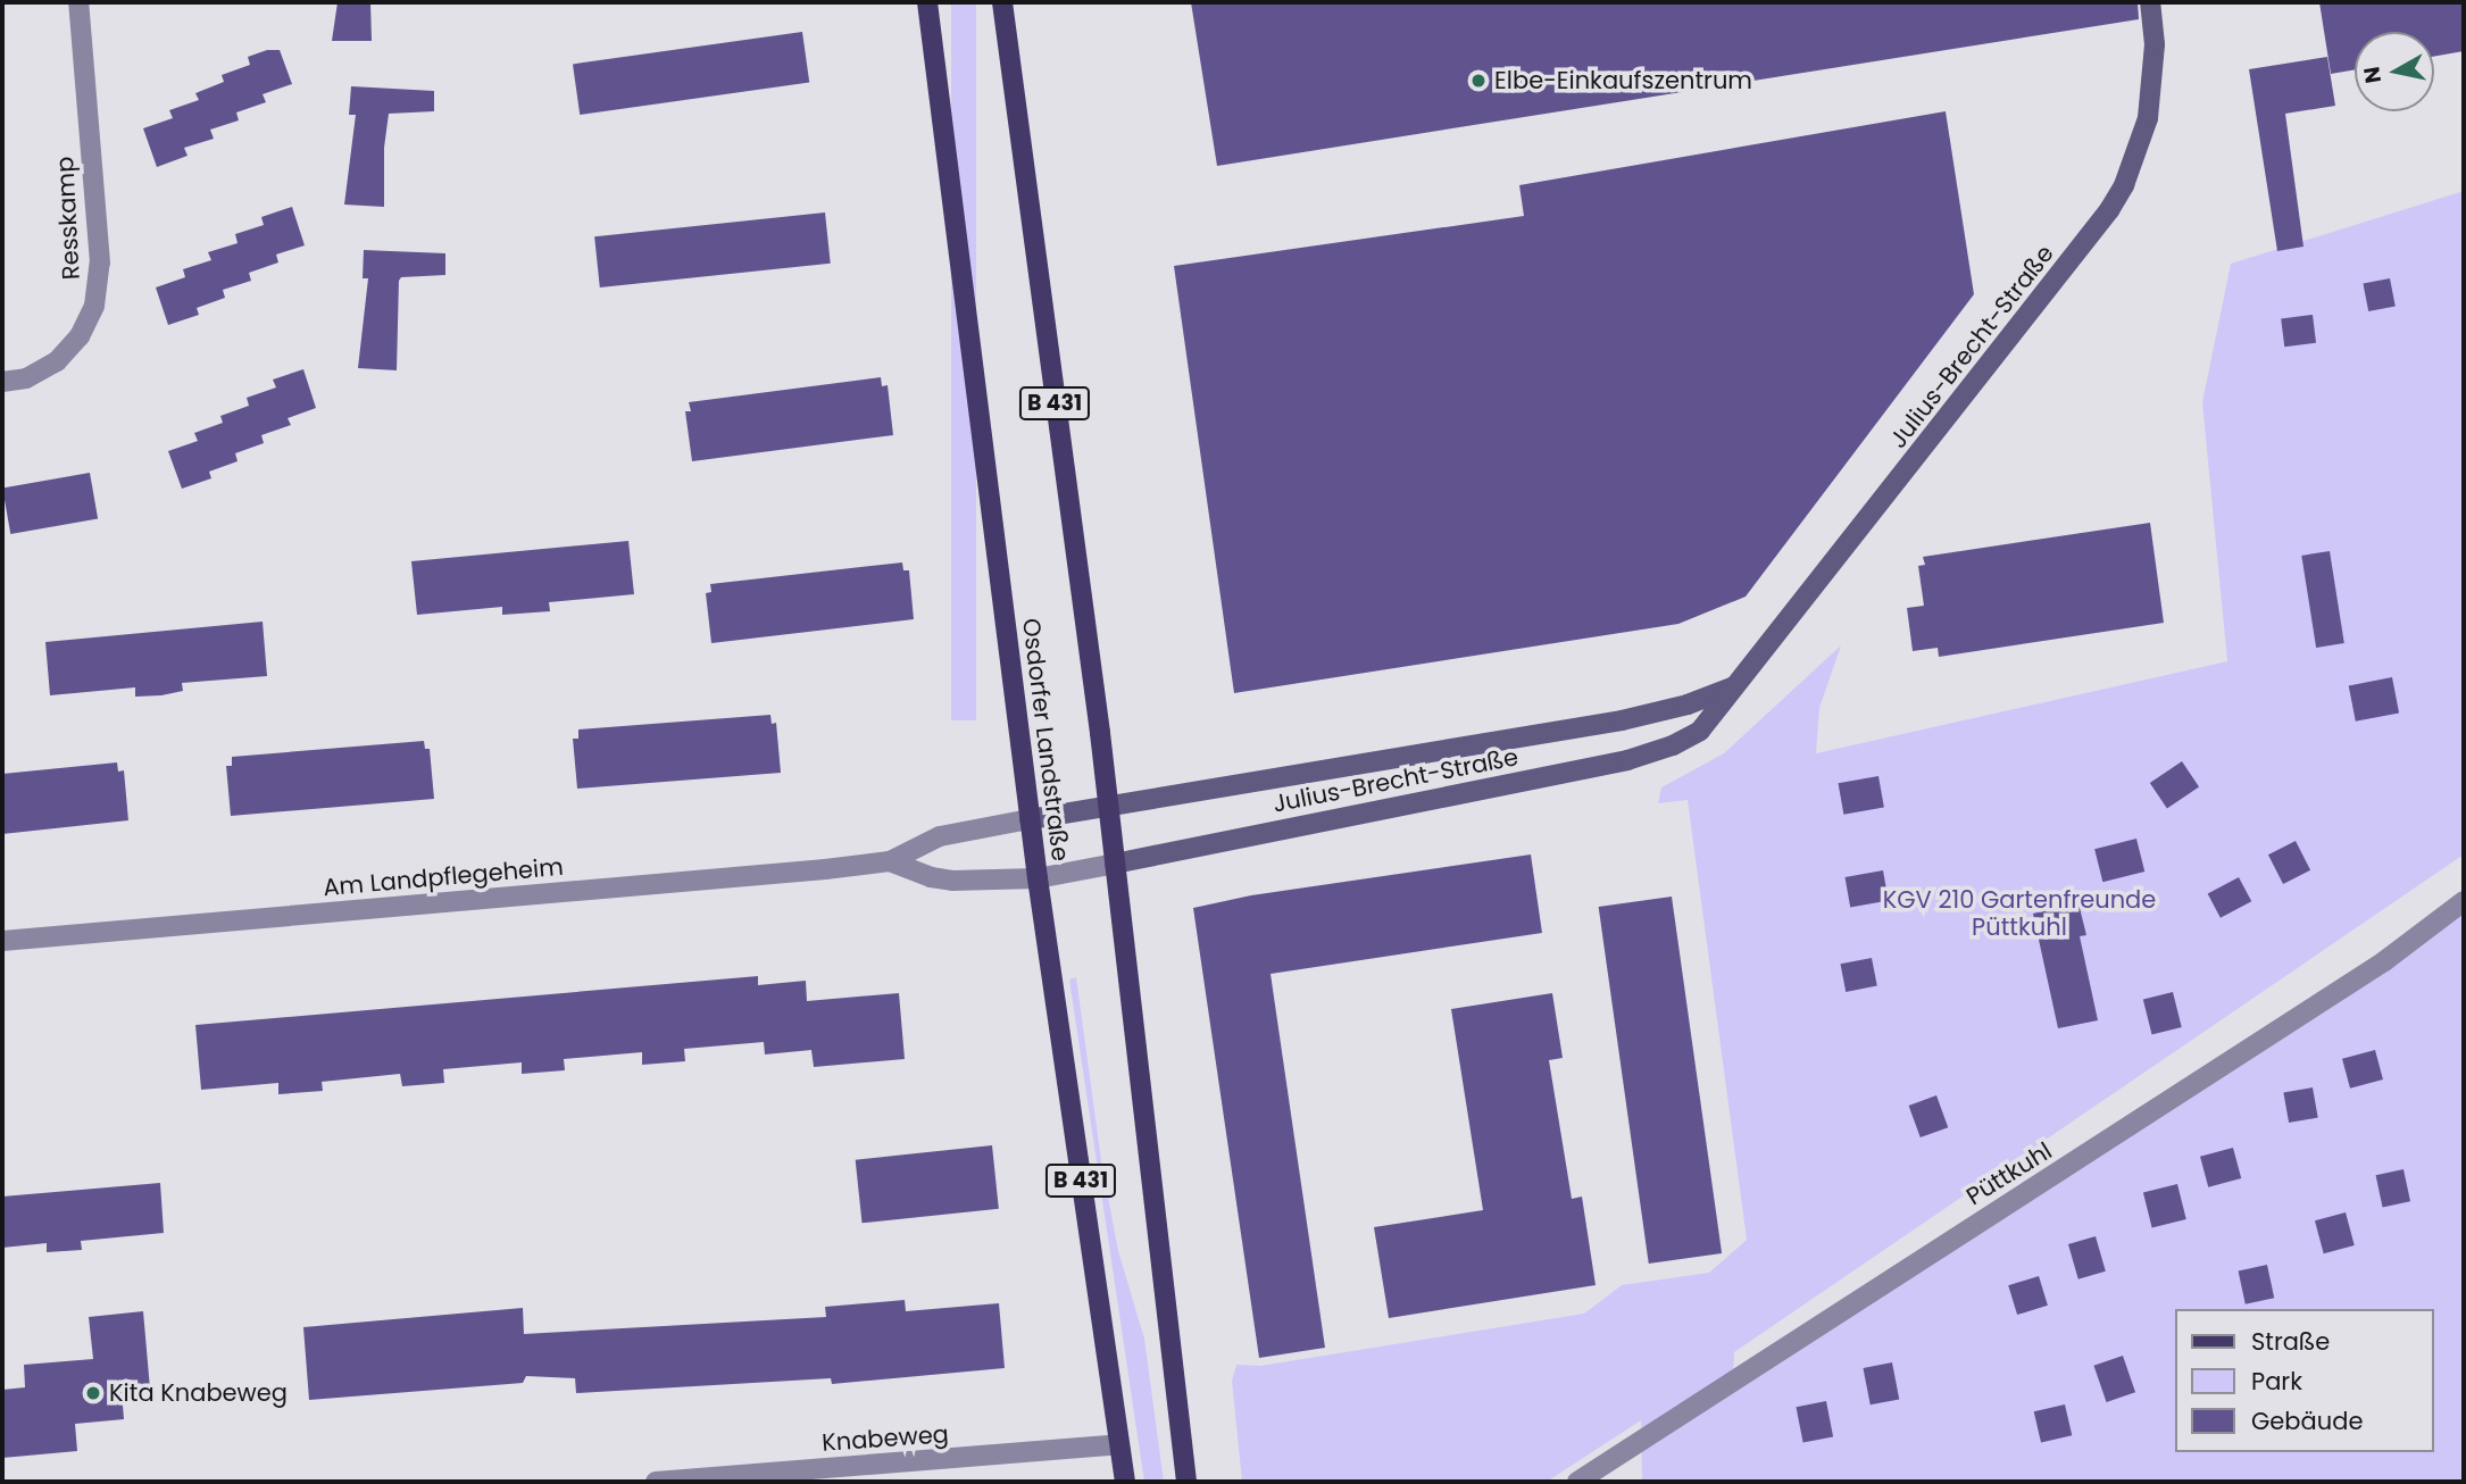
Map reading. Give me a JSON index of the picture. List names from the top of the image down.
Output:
{
  "streets": {
    "main road": ["B 431", "Osdorfer Landstraße"],
    "street": [
      "Resskamp",
      "Julius-Brecht-Straße",
      "Am Landpflegeheim",
      "Püttkuhl",
      "Knabeweg"
    ]
  },
  "crossings": [
    ["Julius-Brecht-Straße", "B 431"],
    ["Julius-Brecht-Straße", "Osdorfer Landstraße"],
    ["Julius-Brecht-Straße", "Am Landpflegeheim"],
    ["Osdorfer Landstraße", "Am Landpflegeheim"],
    ["Osdorfer Landstraße", "Knabeweg"]
  ],
  "parks": ["KGV 210 Gartenfreunde Püttkuhl"],
  "places": ["Elbe-Einkaufszentrum", "Kita Knabeweg"],
  "legend": ["Straße", "Park", "Gebäude"],
  "north": "left"
}
